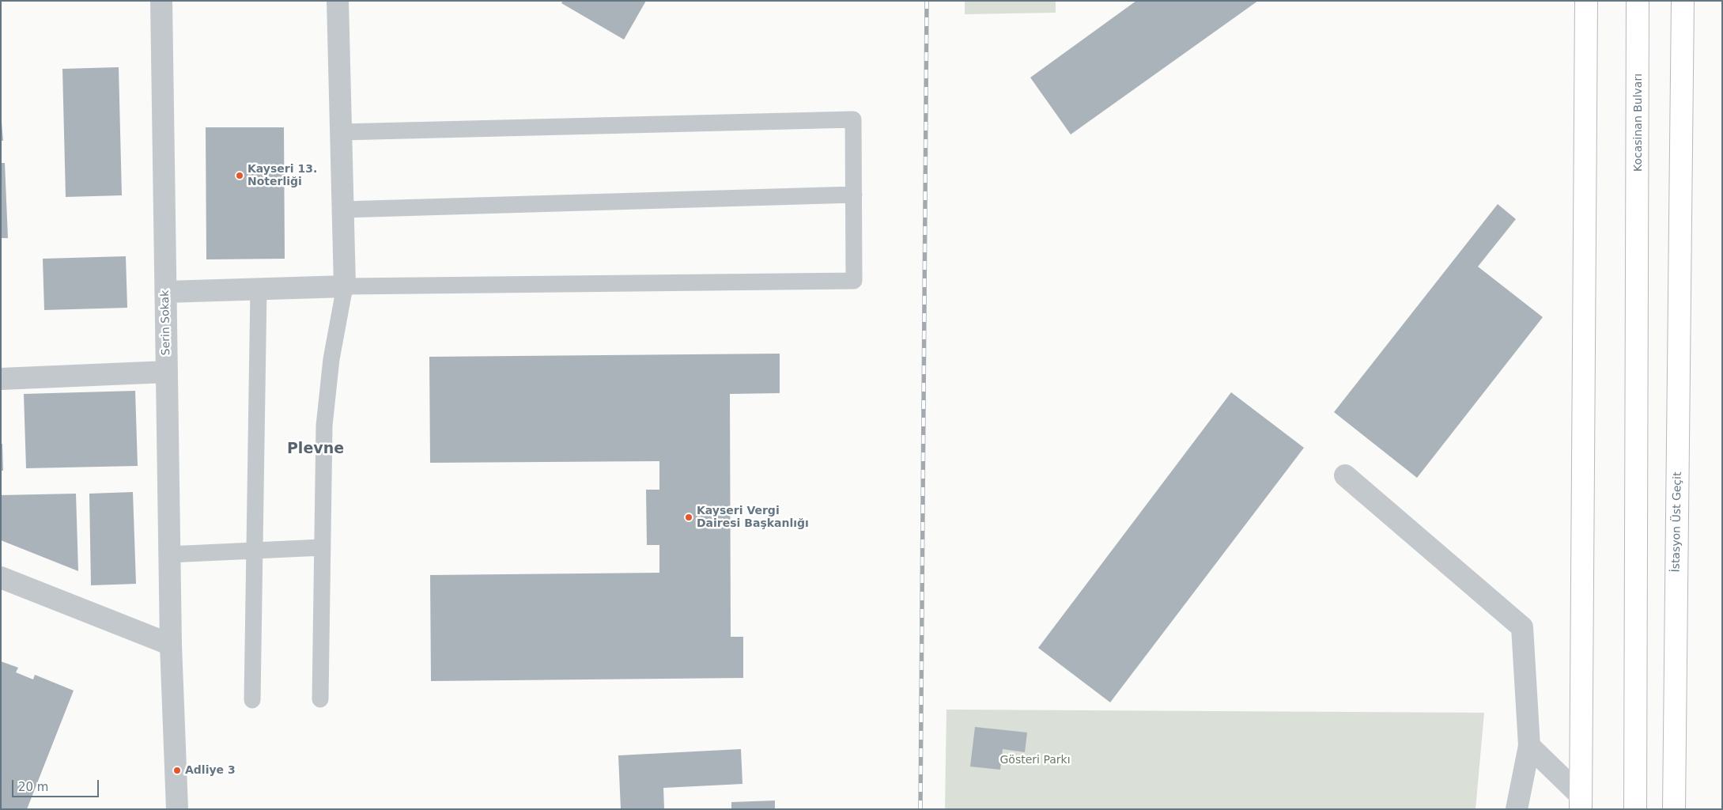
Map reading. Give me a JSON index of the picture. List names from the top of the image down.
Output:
{
  "streets": {
    "highway": ["Kocasinan Bulvarı", "İstasyon Üst Geçit"],
    "street": ["Serin Sokak"]
  },
  "districts": ["Plevne"],
  "parks": ["Gösteri Parkı"],
  "places": ["Kayseri 13. Noterliği", "Kayseri Vergi Dairesi Başkanlığı", "Adliye 3"],
  "scale_bar": "20 m"
}
